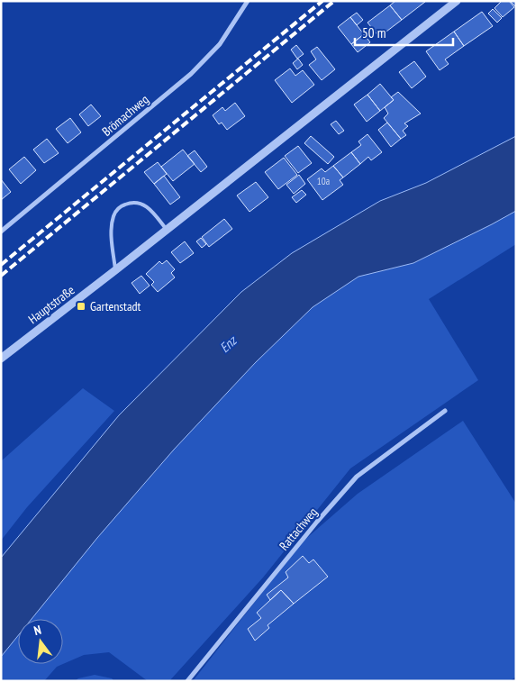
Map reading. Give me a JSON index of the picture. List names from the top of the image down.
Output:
{
  "streets": {
    "street": ["Brömachweg", "Hauptstraße", "Rattachweg"]
  },
  "water": ["Enz"],
  "places": {
    "transit": ["Gartenstadt"]
  },
  "house_numbers": ["10a"],
  "scale_bar": "50 m",
  "north": "top"
}
